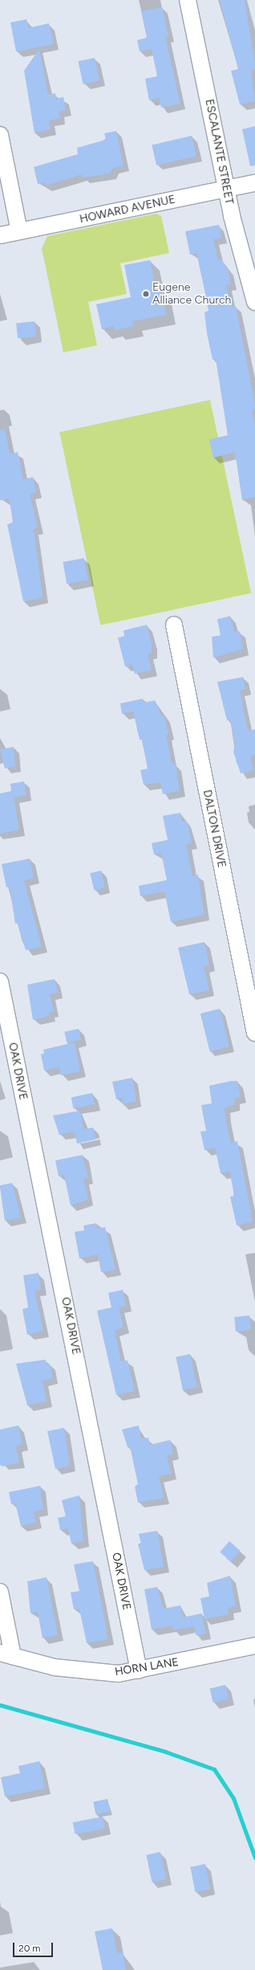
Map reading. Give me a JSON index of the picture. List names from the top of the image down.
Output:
{
  "streets": {
    "street": [
      "ESCALANTE STREET",
      "HOWARD AVENUE",
      "DALTON DRIVE",
      "OAK DRIVE",
      "HORN LANE"
    ]
  },
  "crossings": [
    ["ESCALANTE STREET", "HOWARD AVENUE"],
    ["OAK DRIVE", "HORN LANE"]
  ],
  "places": ["Eugene Alliance Church"],
  "scale_bar": "20 m"
}
